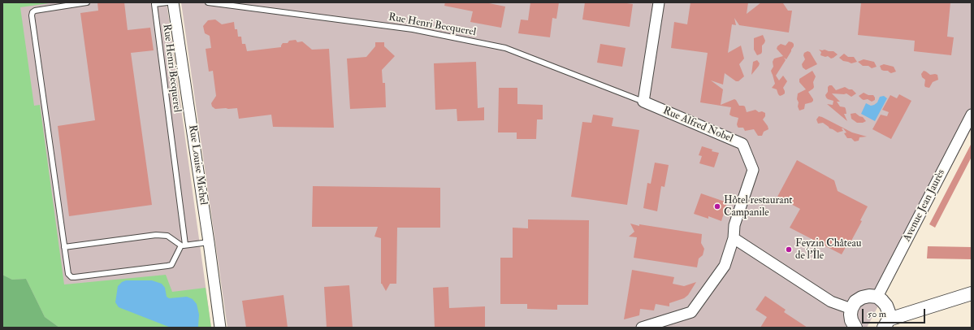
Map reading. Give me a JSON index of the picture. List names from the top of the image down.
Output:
{
  "streets": {
    "street": ["Rue Alfred Nobel", "Rue Louise Michel", "Avenue Jean Jaurès"],
    "lane": ["Rue Henri Becquerel"]
  },
  "crossings": [
    ["Rue Henri Becquerel", "Rue Alfred Nobel"]
  ],
  "places": ["Hôtel restaurant Campanile", "Feyzin Château de l'Île"],
  "scale_bar": "50 m"
}
